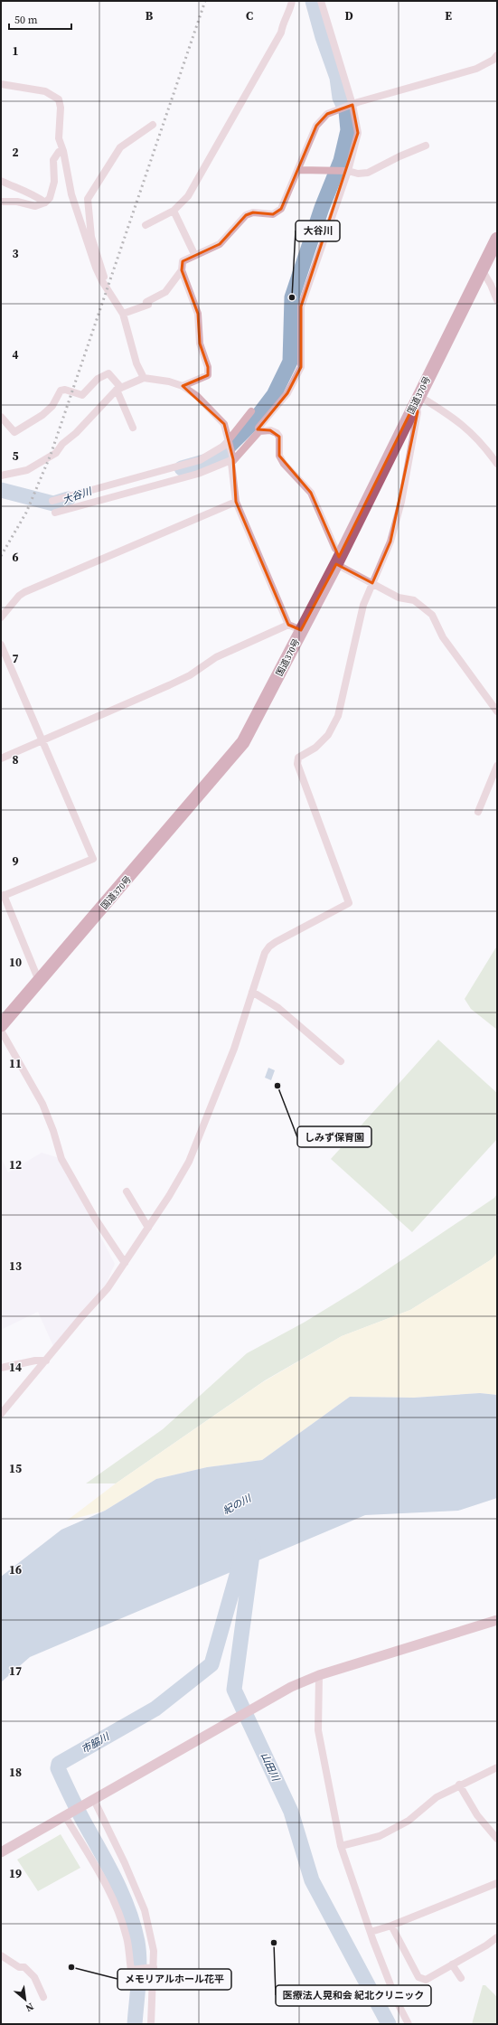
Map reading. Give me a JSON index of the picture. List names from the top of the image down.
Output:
{
  "streets": {
    "highway": ["国道370号"]
  },
  "water": [
    "大谷川",
    "紀の川",
    "市脇川",
    "山田川"
  ],
  "places": [
    "大谷川",
    "しみず保育園",
    "医療法人晃和会 紀北クリニック",
    "メモリアルホール花平"
  ],
  "scale_bar": "50 m",
  "north": "bottom right",
  "grid": {
    "columns": [
      "B",
      "C",
      "D",
      "E"
    ],
    "rows": [
      "1",
      "2",
      "3",
      "4",
      "5",
      "6",
      "7",
      "8",
      "9",
      "10",
      "11",
      "12",
      "13",
      "14",
      "15",
      "16",
      "17",
      "18",
      "19"
    ]
  }
}
